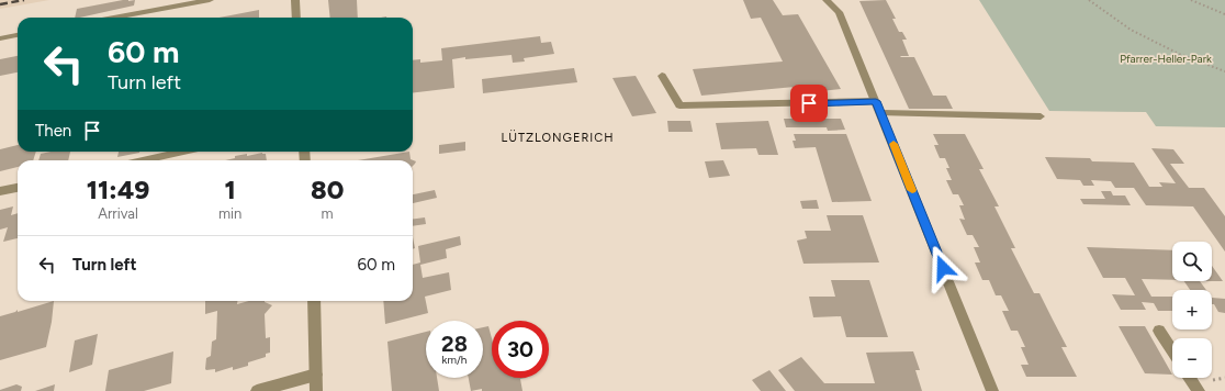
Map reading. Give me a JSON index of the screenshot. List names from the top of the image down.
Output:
{
  "districts": ["LÜTZLONGERICH"],
  "parks": ["Pfarrer-Heller-Park"],
  "page": {
    "turn": ["60 m", "Turn left"],
    "then": "Then",
    "eta": [
      "11:49",
      "Arrival",
      "1",
      "min",
      "80",
      "m"
    ],
    "list": [
      {
        "name": "Turn left",
        "value": "60 m"
      }
    ],
    "map_buttons": ["+", "−"],
    "speed": "28 km/h",
    "limit": "30"
  }
}
